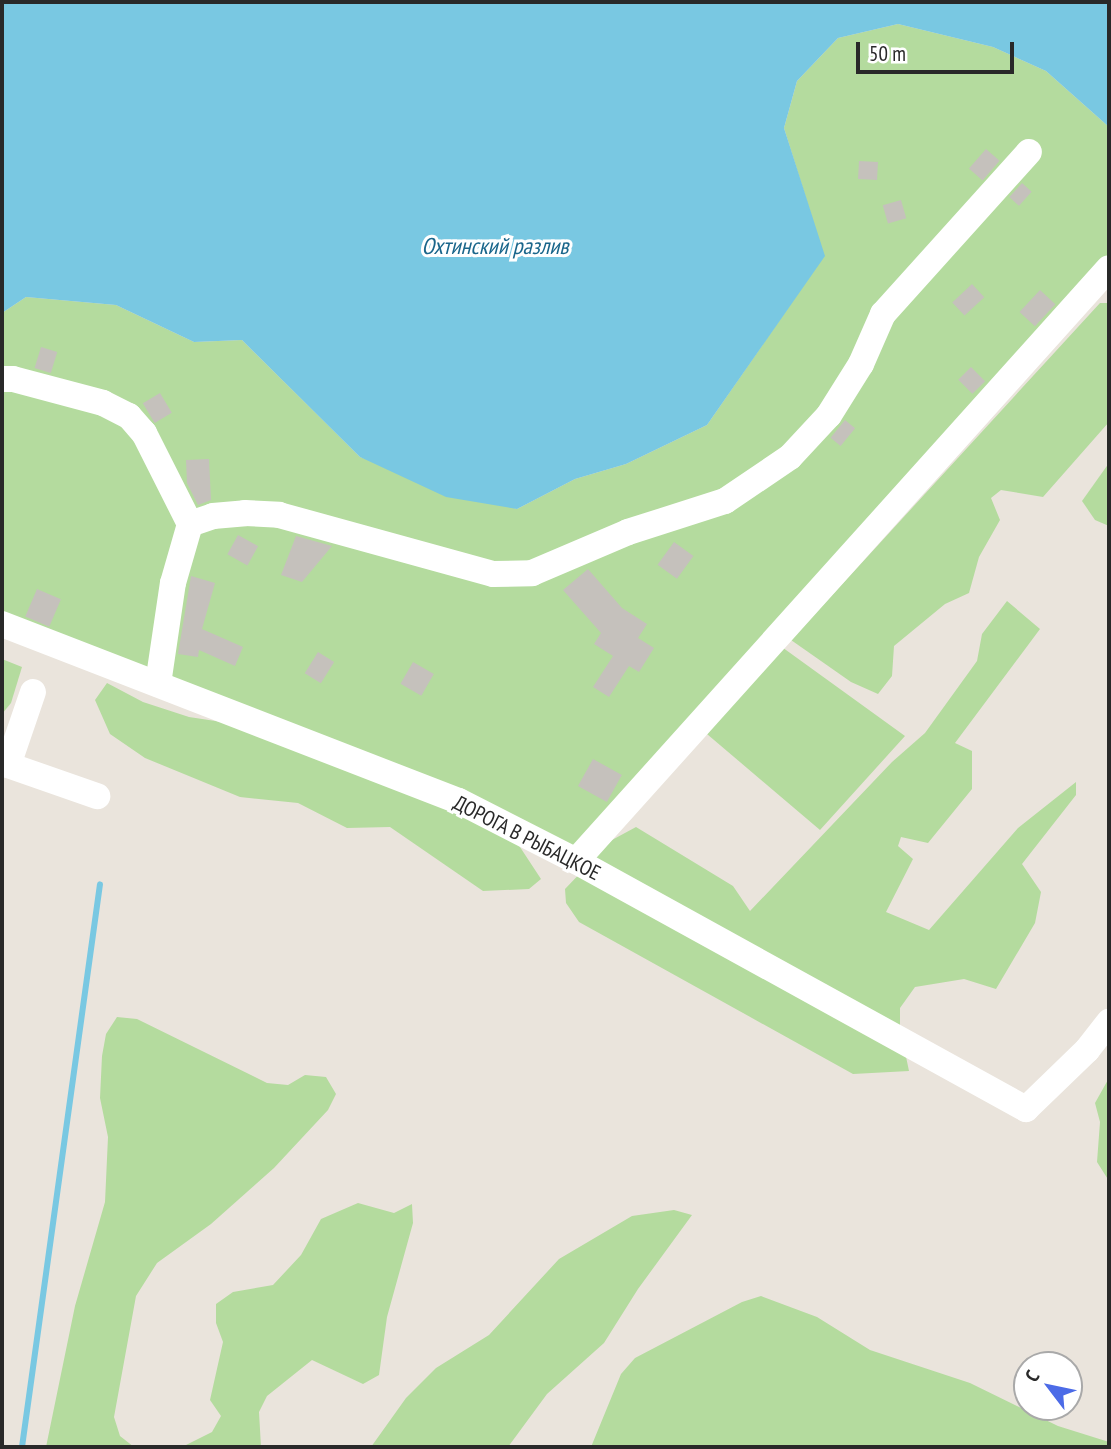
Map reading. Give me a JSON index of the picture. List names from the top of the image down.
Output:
{
  "streets": {
    "street": ["ДОРОГА В РЫБАЦКОЕ"]
  },
  "water": ["Охтинский разлив"],
  "scale_bar": "50 m",
  "north": "top left"
}
